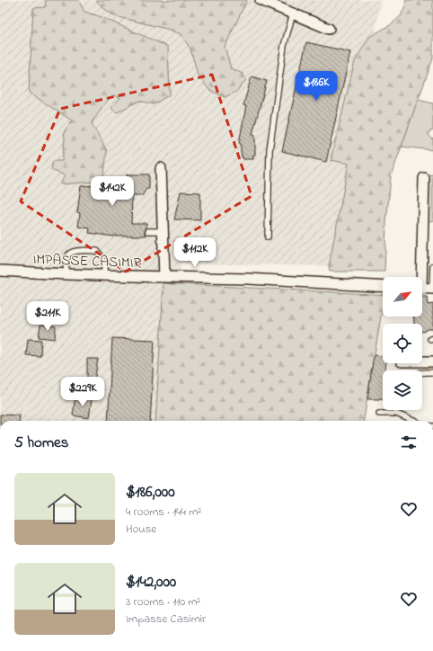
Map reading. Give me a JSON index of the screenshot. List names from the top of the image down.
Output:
{
  "streets": {
    "street": ["IMPASSE CASIMIR"]
  },
  "north": "top right",
  "page": {
    "price": [
      "$186K",
      "$142K",
      "$112K",
      "$211K",
      "$229K"
    ],
    "heading": "5 homes",
    "list": [
      {
        "name": "$186,000",
        "note": "4 rooms · 144 m² · House"
      },
      {
        "name": "$142,000",
        "note": "3 rooms · 110 m² · Impasse Casimir"
      }
    ]
  }
}
